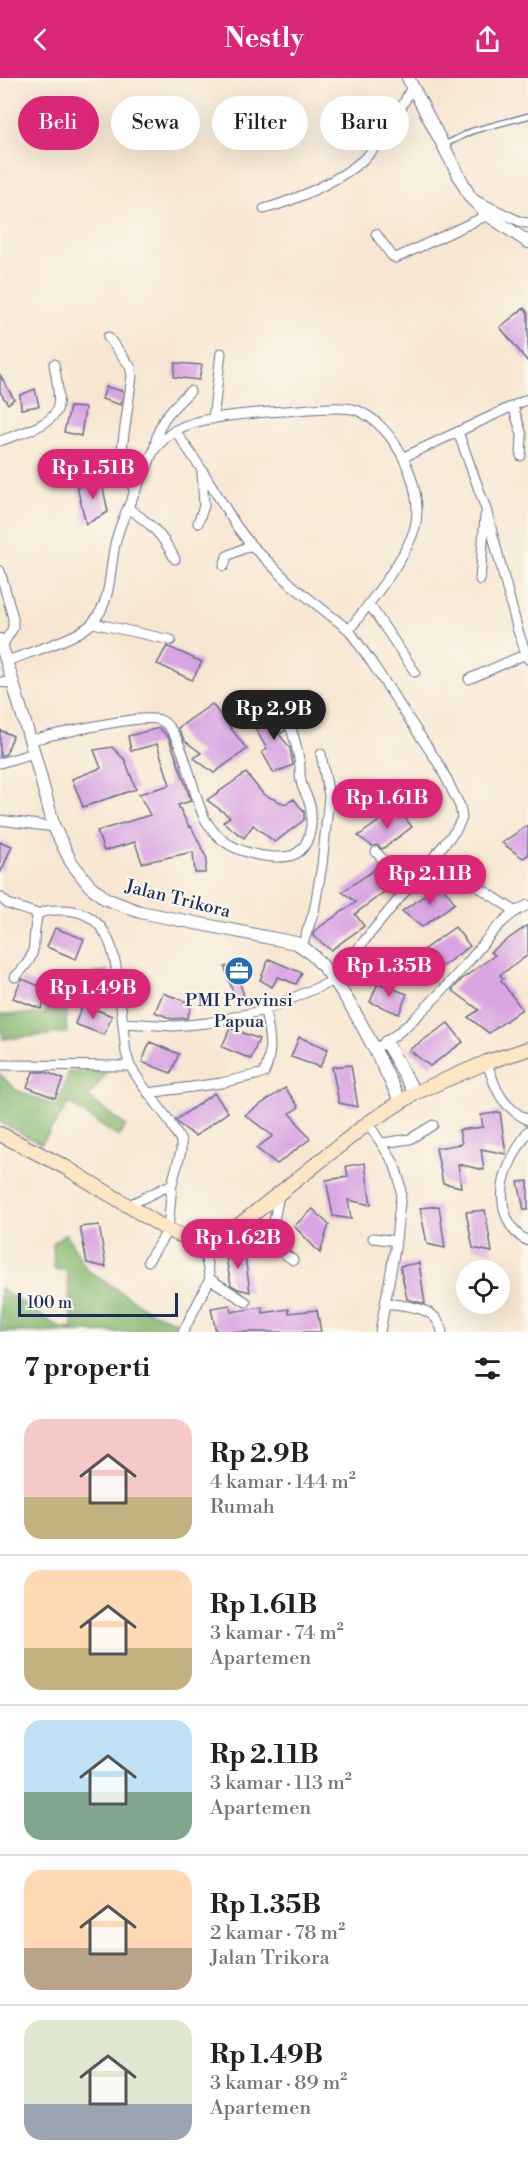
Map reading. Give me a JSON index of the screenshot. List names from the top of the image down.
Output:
{
  "streets": {
    "street": ["Jalan Trikora"]
  },
  "places": {
    "office": ["PMI Provinsi Papua"]
  },
  "scale_bar": "100 m",
  "page": {
    "header": "Nestly",
    "chip": [
      "Beli",
      "Sewa",
      "Filter",
      "Baru"
    ],
    "price": [
      "Rp 1.51B",
      "Rp 2.9B",
      "Rp 1.61B",
      "Rp 2.11B",
      "Rp 1.35B",
      "Rp 1.49B",
      "Rp 1.62B"
    ],
    "scale": "100 m",
    "heading": "7 properti",
    "list": [
      {
        "name": "Rp 2.9B",
        "note": "4 kamar · 144 m² · Rumah"
      },
      {
        "name": "Rp 1.61B",
        "note": "3 kamar · 74 m² · Apartemen"
      },
      {
        "name": "Rp 2.11B",
        "note": "3 kamar · 113 m² · Apartemen"
      },
      {
        "name": "Rp 1.35B",
        "note": "2 kamar · 78 m² · Jalan Trikora"
      },
      {
        "name": "Rp 1.49B",
        "note": "3 kamar · 89 m² · Apartemen"
      }
    ]
  }
}
